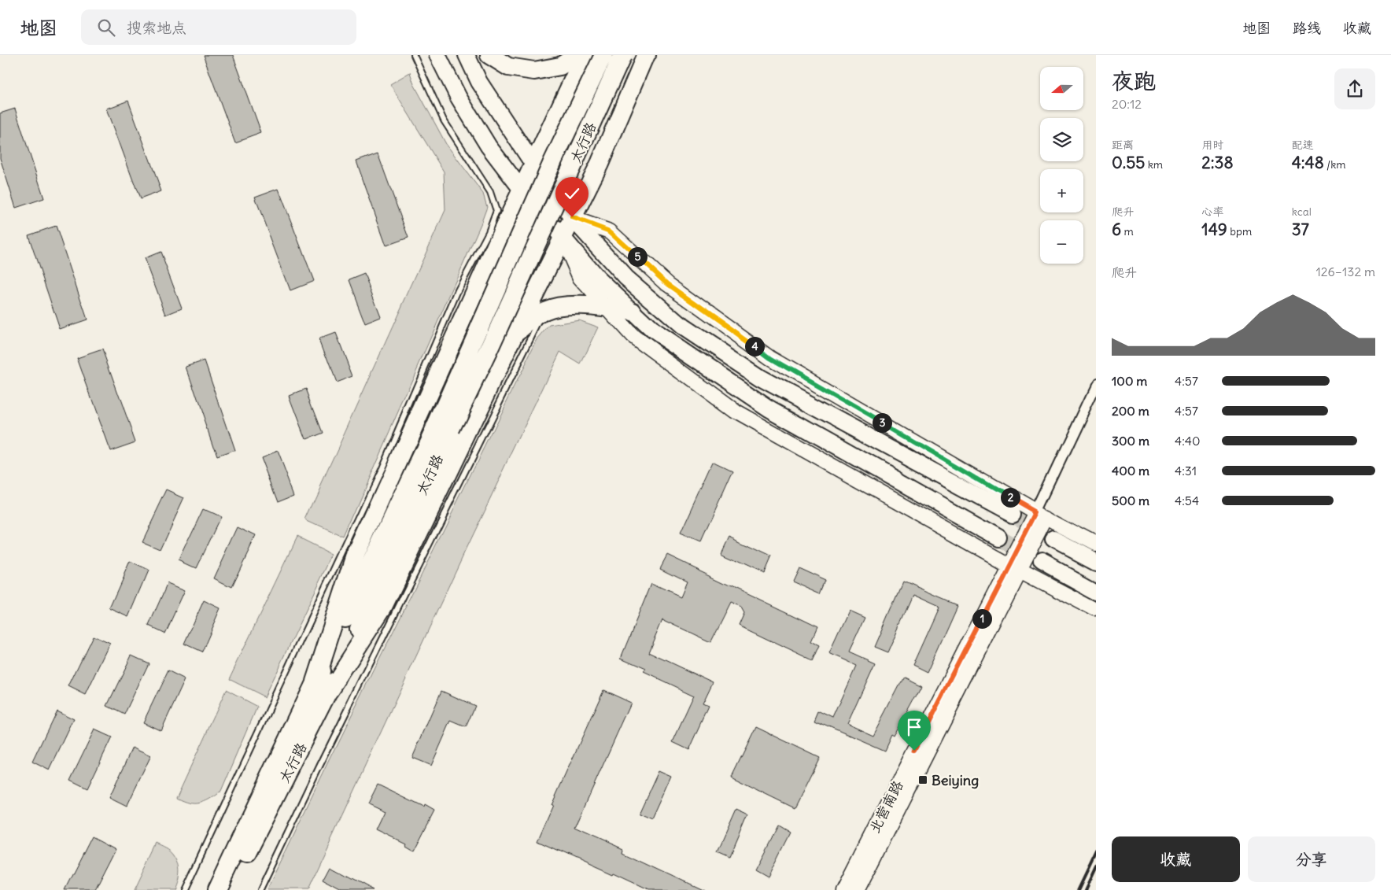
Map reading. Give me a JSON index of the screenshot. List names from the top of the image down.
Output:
{
  "streets": {
    "highway": ["太行路"],
    "main road": ["北营南路"]
  },
  "places": {
    "transit": ["Beiying"]
  },
  "north": "left",
  "page": {
    "header": "地图",
    "search": "搜索地点",
    "nav": ["地图", "路线", "收藏"],
    "heading": ["夜跑", "20:12"],
    "map_buttons": ["+", "−"],
    "stats": [
      ["距离", "0.55 km"],
      ["用时", "2:38"],
      ["配速", "4:48 /km"],
      ["爬升", "6 m"],
      ["心率", "149 bpm"],
      ["kcal", "37"]
    ],
    "pins": [
      "5",
      "4",
      "3",
      "2",
      "1"
    ],
    "chart": ["爬升", "126–132 m"],
    "list": [
      {
        "name": "100 m",
        "note": "4:57"
      },
      {
        "name": "200 m",
        "note": "4:57"
      },
      {
        "name": "300 m",
        "note": "4:40"
      },
      {
        "name": "400 m",
        "note": "4:31"
      },
      {
        "name": "500 m",
        "note": "4:54"
      }
    ],
    "buttons": ["收藏", "分享"]
  }
}
